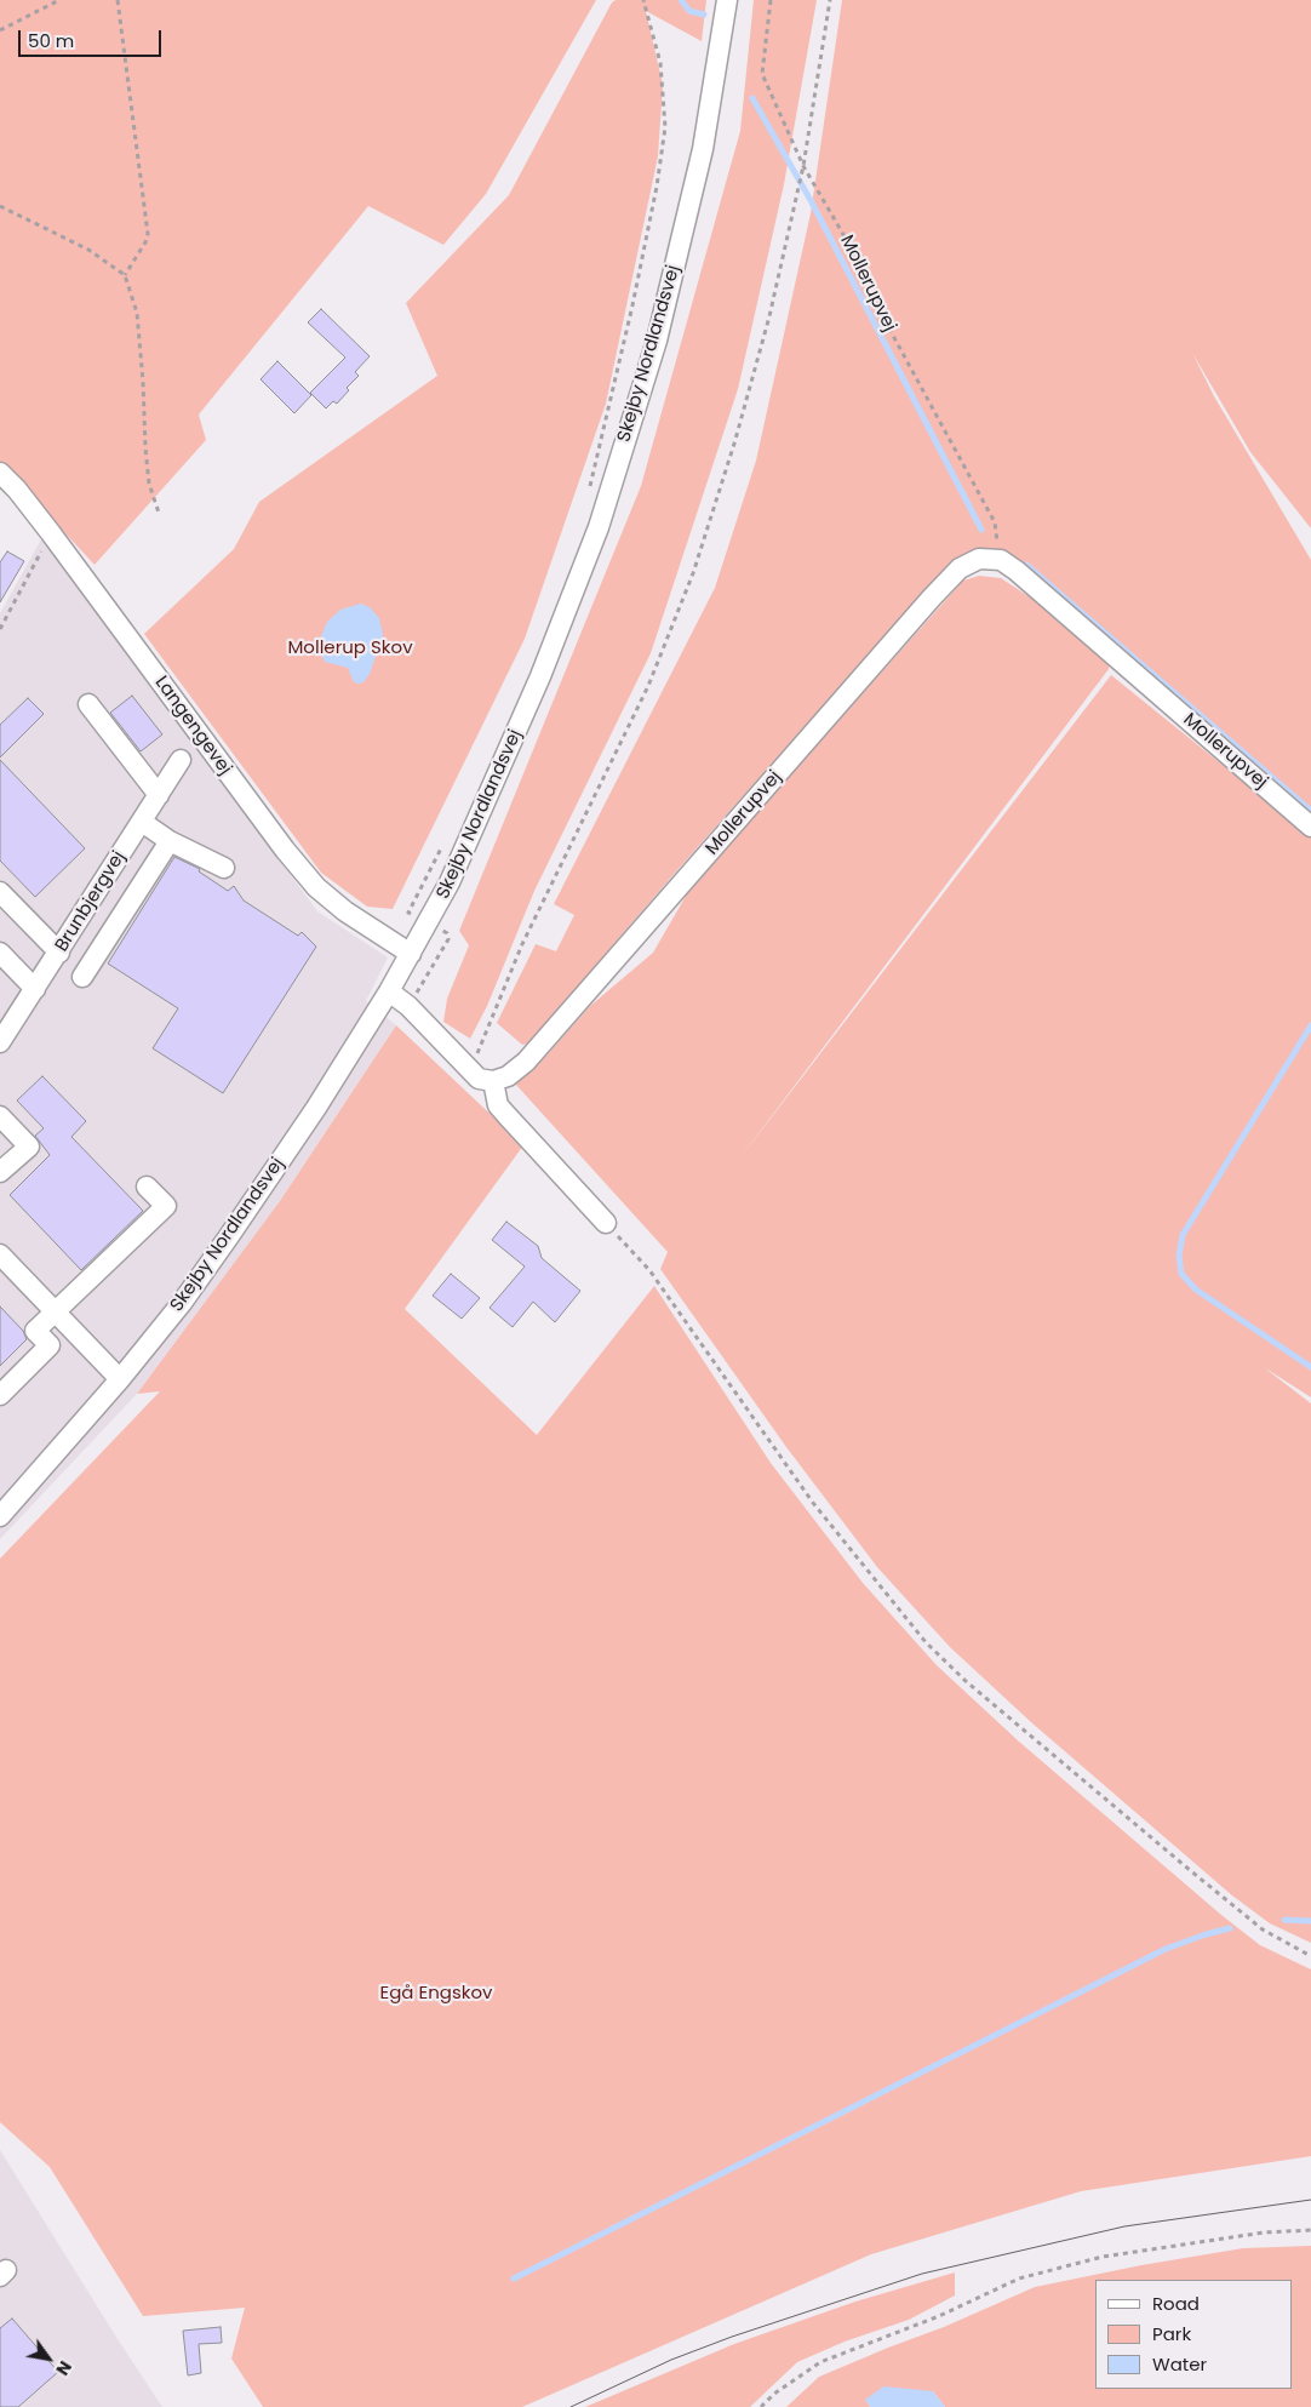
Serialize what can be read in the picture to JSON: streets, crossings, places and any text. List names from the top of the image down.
{
  "streets": {
    "street": [
      "Mollerupvej",
      "Skejby Nordlandsvej",
      "Langengevej",
      "Brunbjergvej"
    ]
  },
  "crossings": [
    ["Skejby Nordlandsvej", "Langengevej"]
  ],
  "parks": ["Mollerup Skov", "Egå Engskov"],
  "legend": ["Road", "Park", "Water"],
  "scale_bar": "50 m",
  "north": "bottom right"
}
